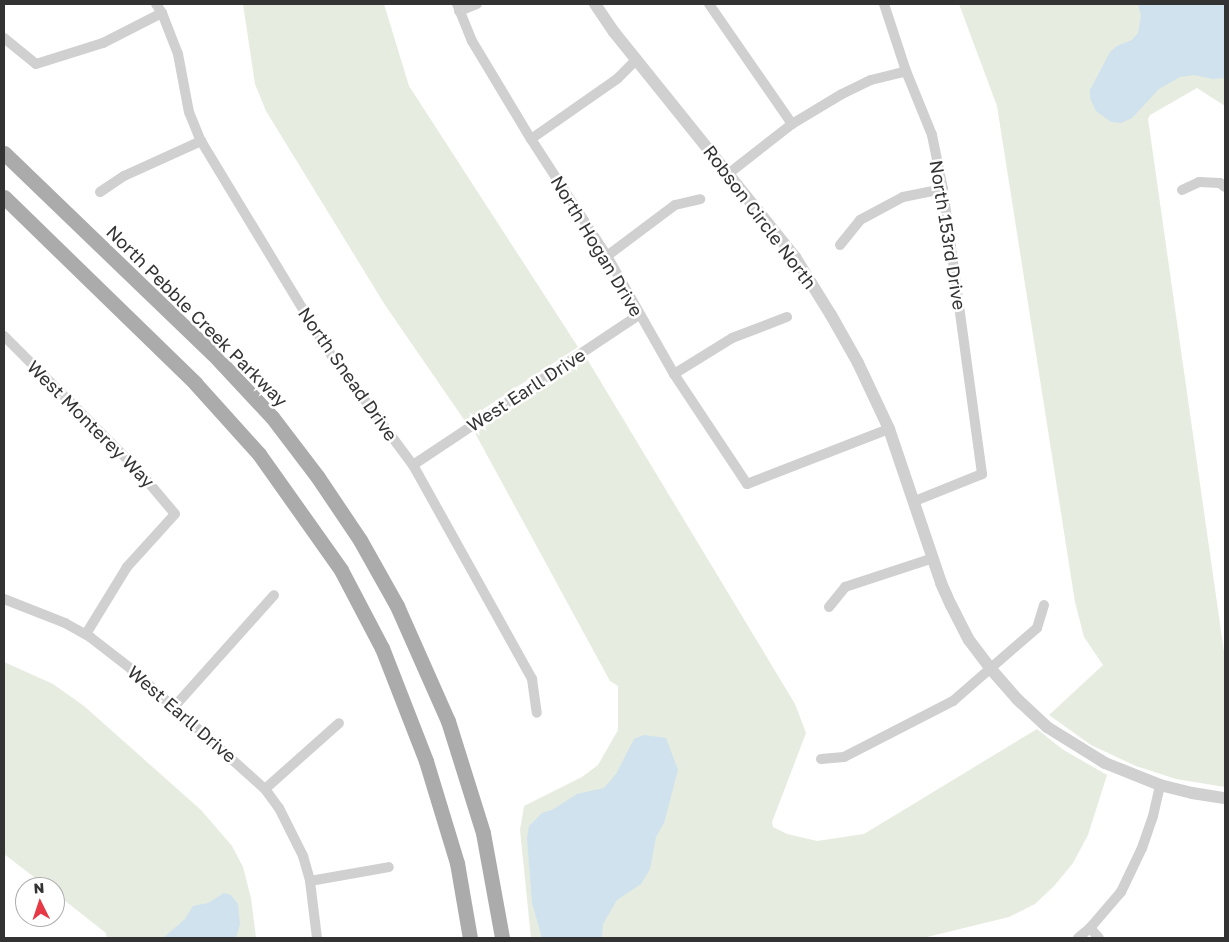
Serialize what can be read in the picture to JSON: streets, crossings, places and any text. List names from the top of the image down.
{
  "streets": {
    "main road": ["North Pebble Creek Parkway"],
    "street": [
      "Robson Circle North",
      "North 153rd Drive",
      "North Hogan Drive",
      "North Snead Drive",
      "West Earll Drive",
      "West Monterey Way"
    ]
  },
  "crossings": [
    ["Robson Circle North", "North 153rd Drive"],
    ["Robson Circle North", "North Hogan Drive"],
    ["North Hogan Drive", "West Earll Drive"],
    ["North Snead Drive", "West Earll Drive"],
    ["West Earll Drive", "West Monterey Way"]
  ],
  "north": "top"
}
